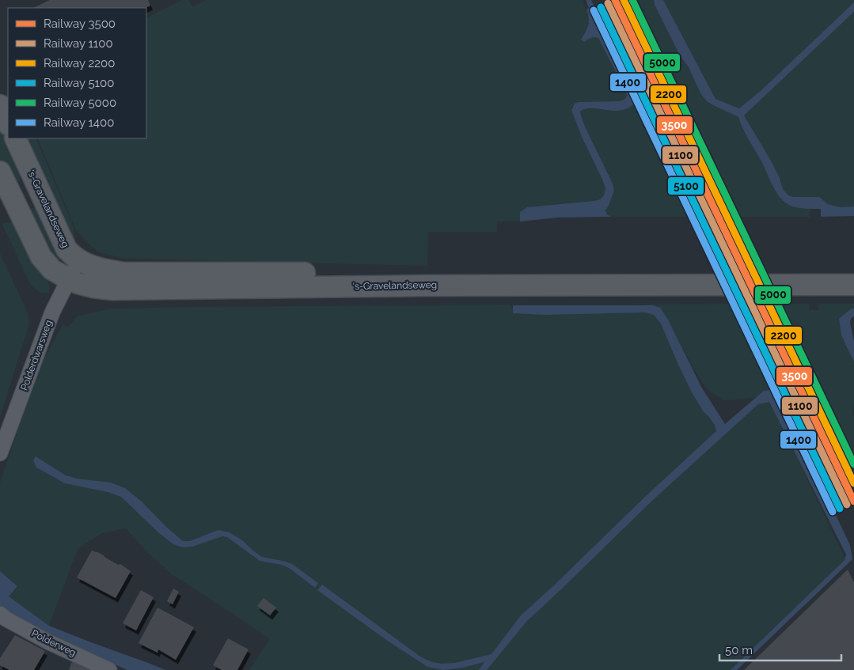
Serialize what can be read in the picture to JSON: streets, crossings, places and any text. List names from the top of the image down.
{
  "streets": {
    "main road": ["'s-Gravelandseweg"],
    "street": ["Polderdwarsweg", "Polderweg"]
  },
  "crossings": [
    ["'s-Gravelandseweg", "Polderdwarsweg"]
  ],
  "lines": [
    "rail line 3500",
    "rail line 2200",
    "rail line 5000",
    "rail line 1100",
    "rail line 5100",
    "rail line 1400"
  ],
  "legend": [
    "Railway 3500",
    "Railway 1100",
    "Railway 2200",
    "Railway 5100",
    "Railway 5000",
    "Railway 1400"
  ],
  "scale_bar": "50 m"
}
